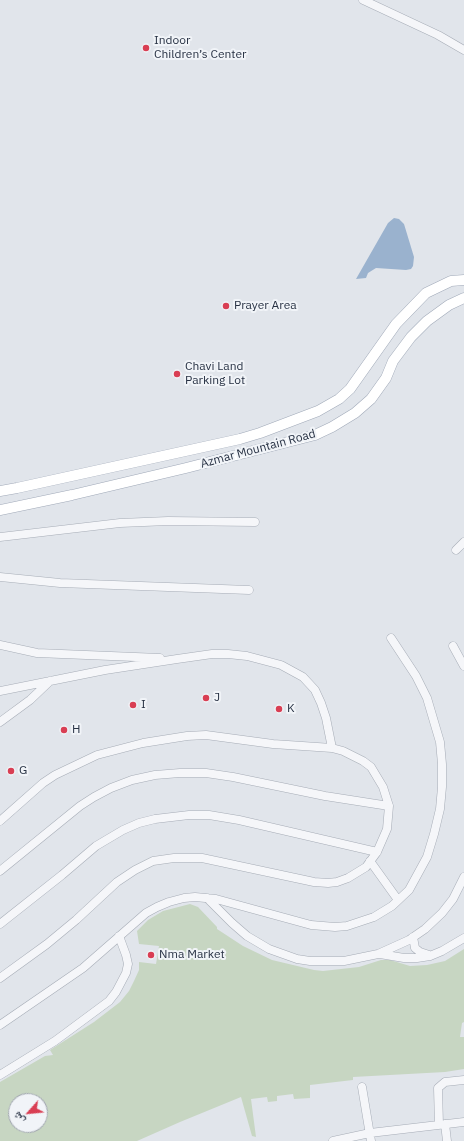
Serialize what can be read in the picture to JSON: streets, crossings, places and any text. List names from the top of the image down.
{
  "streets": {
    "main road": ["Azmar Mountain Road"]
  },
  "places": [
    "Indoor Children’s Center",
    "Prayer Area",
    "Chavi Land Parking Lot",
    "J",
    "I",
    "K",
    "H",
    "G",
    "Nma Market"
  ],
  "north": "bottom left"
}
